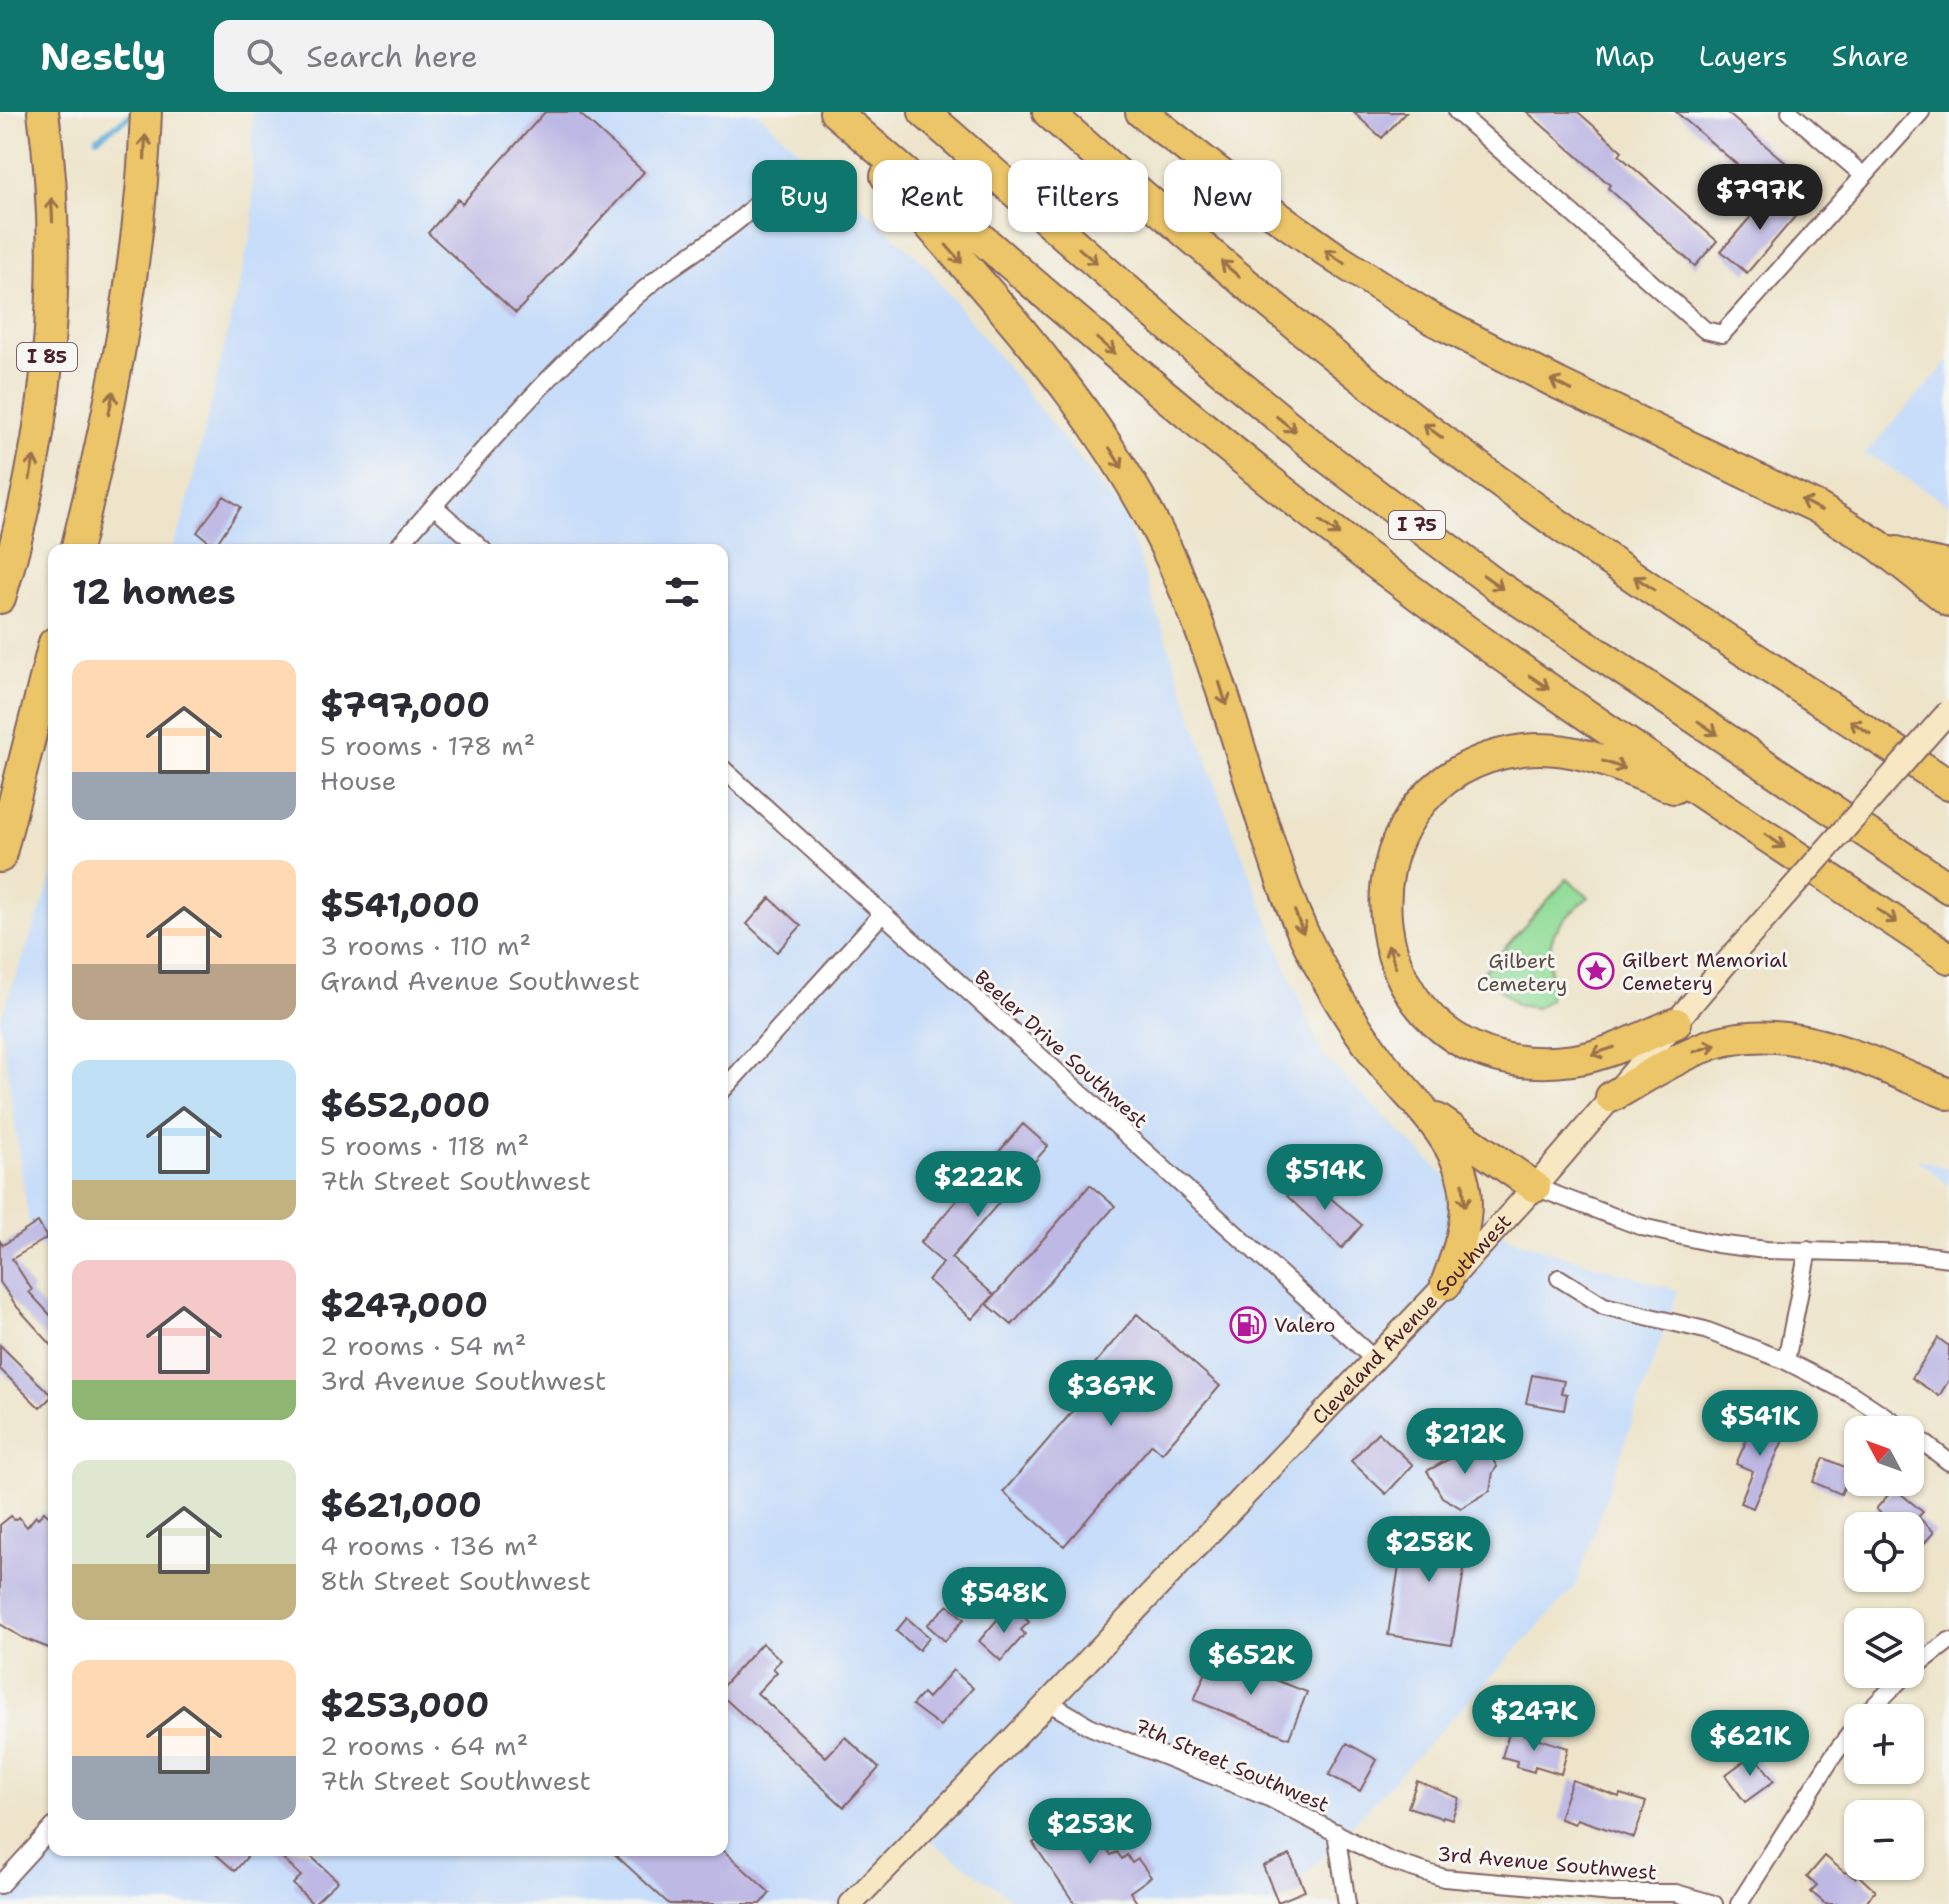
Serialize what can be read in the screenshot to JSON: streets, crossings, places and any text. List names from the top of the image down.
{
  "streets": {
    "highway": ["I 85", "I 75"],
    "main road": ["Cleveland Avenue Southwest"],
    "street": ["Beeler Drive Southwest", "7th Street Southwest", "3rd Avenue Southwest"]
  },
  "crossings": [
    ["Beeler Drive Southwest", "Cleveland Avenue Southwest"],
    ["Cleveland Avenue Southwest", "7th Street Southwest"],
    ["7th Street Southwest", "3rd Avenue Southwest"]
  ],
  "parks": ["Gilbert Cemetery"],
  "places": {
    "place": ["Gilbert Memorial Cemetery"],
    "fuel station": ["Valero"]
  },
  "north": "top left",
  "page": {
    "header": "Nestly",
    "search": "Search here",
    "nav": ["Map", "Layers", "Share"],
    "chip": [
      "Buy",
      "Rent",
      "Filters",
      "New"
    ],
    "price": [
      "$797K",
      "$514K",
      "$222K",
      "$367K",
      "$541K",
      "$212K",
      "$258K",
      "$548K",
      "$652K",
      "$247K",
      "$621K",
      "$253K"
    ],
    "heading": "12 homes",
    "list": [
      {
        "name": "$797,000",
        "note": "5 rooms · 178 m² · House"
      },
      {
        "name": "$541,000",
        "note": "3 rooms · 110 m² · Grand Avenue Southwest"
      },
      {
        "name": "$652,000",
        "note": "5 rooms · 118 m² · 7th Street Southwest"
      },
      {
        "name": "$247,000",
        "note": "2 rooms · 54 m² · 3rd Avenue Southwest"
      },
      {
        "name": "$621,000",
        "note": "4 rooms · 136 m² · 8th Street Southwest"
      },
      {
        "name": "$253,000",
        "note": "2 rooms · 64 m² · 7th Street Southwest"
      }
    ],
    "map_buttons": ["+", "−"]
  }
}
